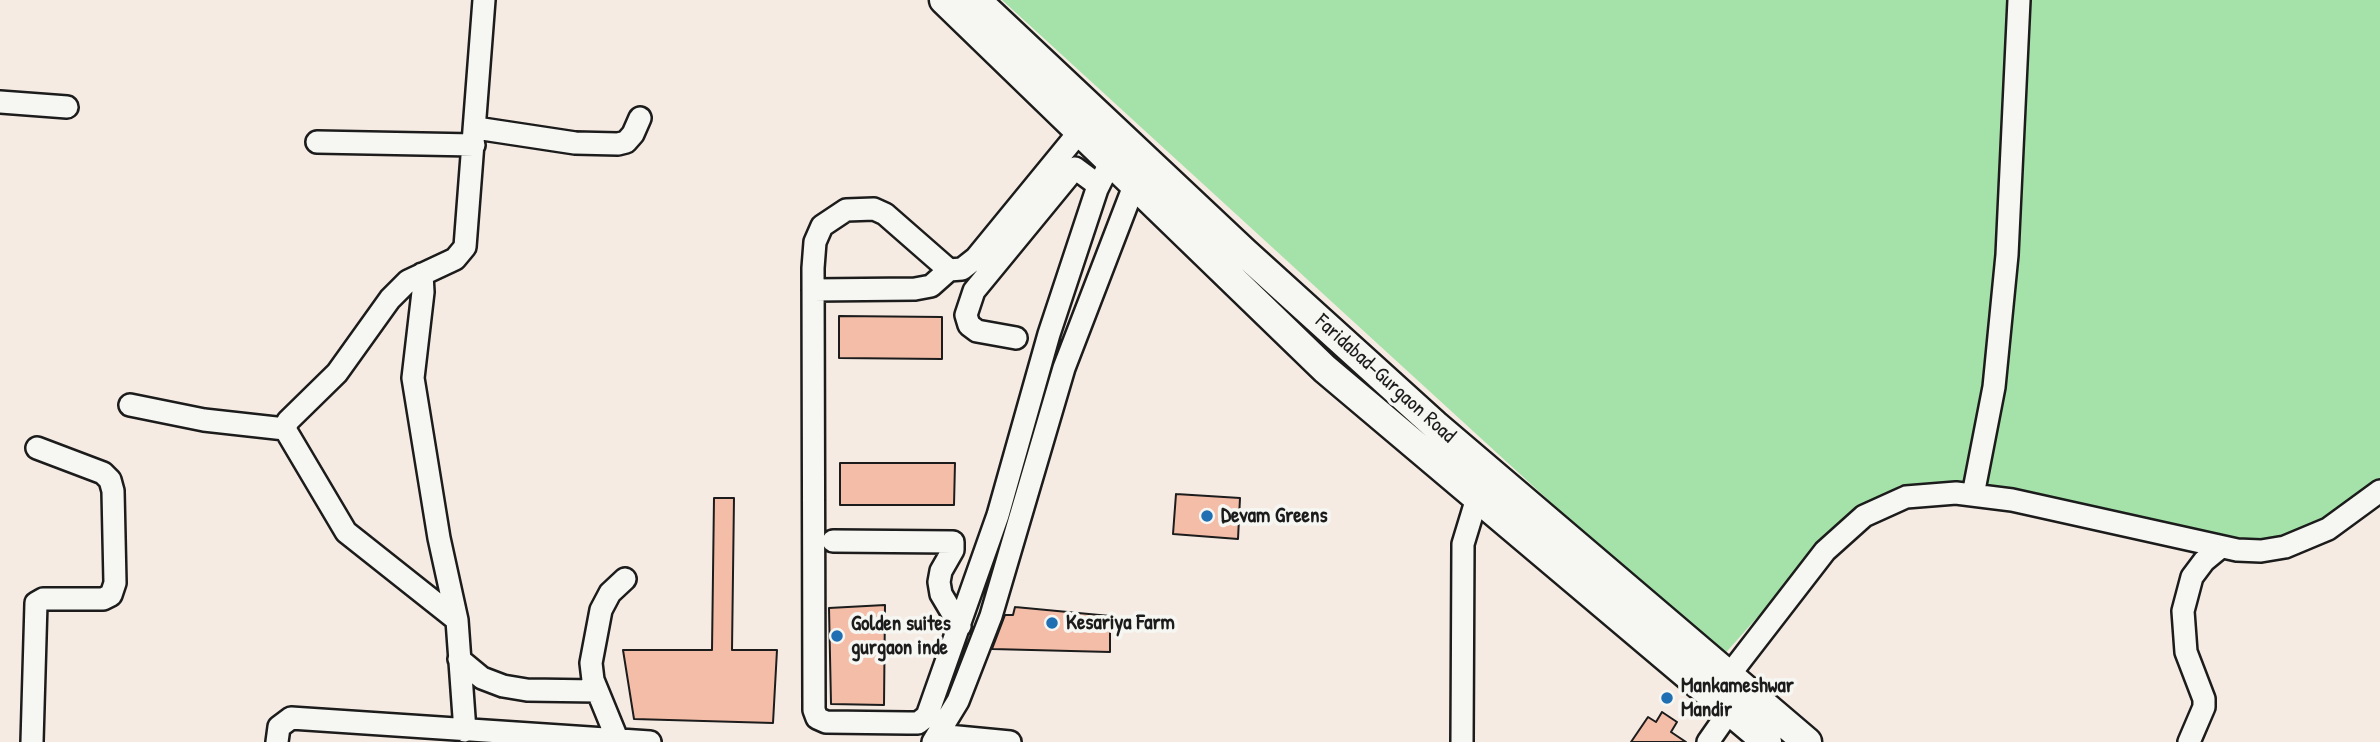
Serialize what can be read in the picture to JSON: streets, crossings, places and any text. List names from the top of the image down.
{
  "streets": {
    "main road": ["Faridabad-Gurgaon Road"]
  },
  "places": [
    "Devam Greens",
    "Kesariya Farm",
    "Golden suites gurgaon inde",
    "Mankameshwar Mandir"
  ]
}
